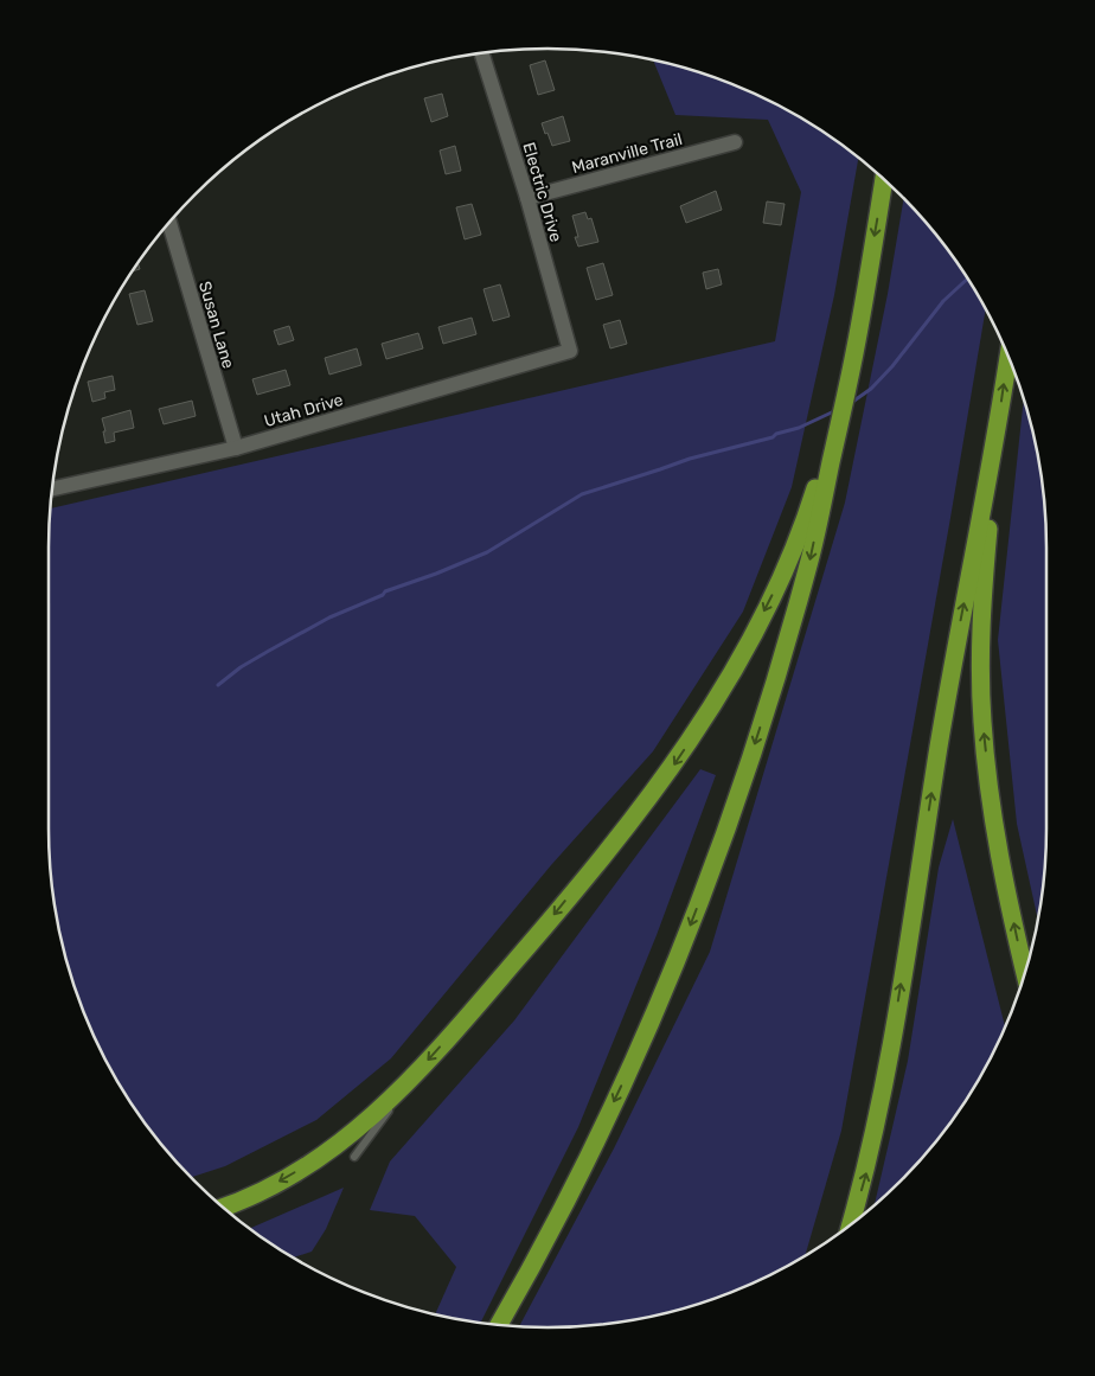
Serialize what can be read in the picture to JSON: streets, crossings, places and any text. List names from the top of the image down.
{
  "streets": {
    "street": [
      "Maranville Trail",
      "Electric Drive",
      "Susan Lane",
      "Utah Drive"
    ]
  },
  "crossings": [
    ["Maranville Trail", "Electric Drive"],
    ["Electric Drive", "Utah Drive"],
    ["Susan Lane", "Utah Drive"]
  ]
}
